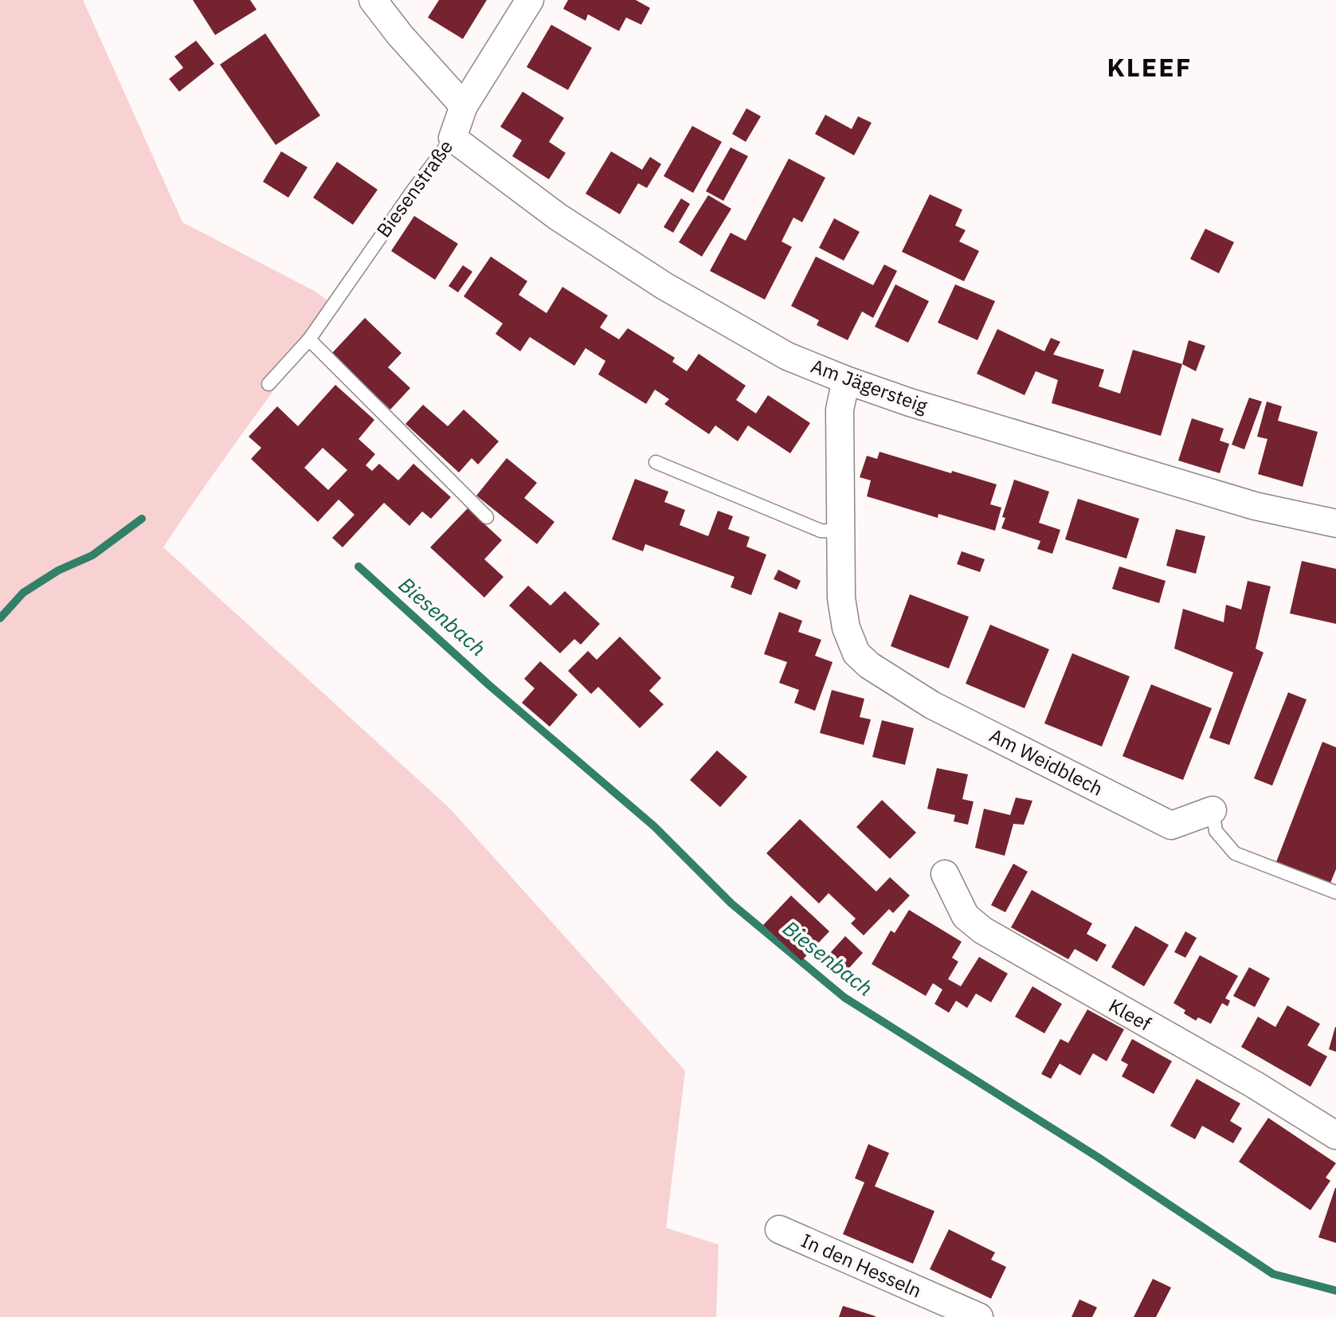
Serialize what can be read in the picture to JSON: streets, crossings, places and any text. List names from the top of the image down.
{
  "streets": {
    "street": [
      "Biesenstraße",
      "Am Jägersteig",
      "Am Weidblech",
      "Kleef",
      "In den Hesseln"
    ]
  },
  "crossings": [
    ["Biesenstraße", "Am Jägersteig"],
    ["Am Jägersteig", "Am Weidblech"]
  ],
  "districts": ["KLEEF"],
  "water": ["Biesenbach"]
}
